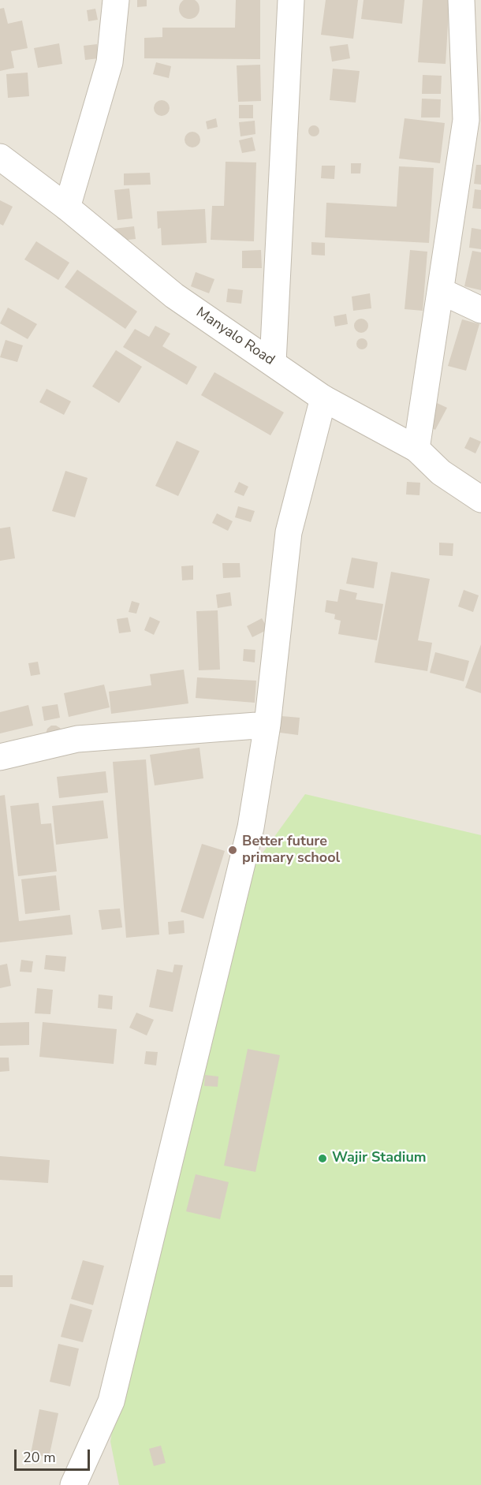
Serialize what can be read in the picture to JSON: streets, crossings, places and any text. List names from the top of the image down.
{
  "streets": {
    "street": ["Manyalo Road"]
  },
  "places": ["Better future primary school", "Wajir Stadium"],
  "scale_bar": "20 m"
}
